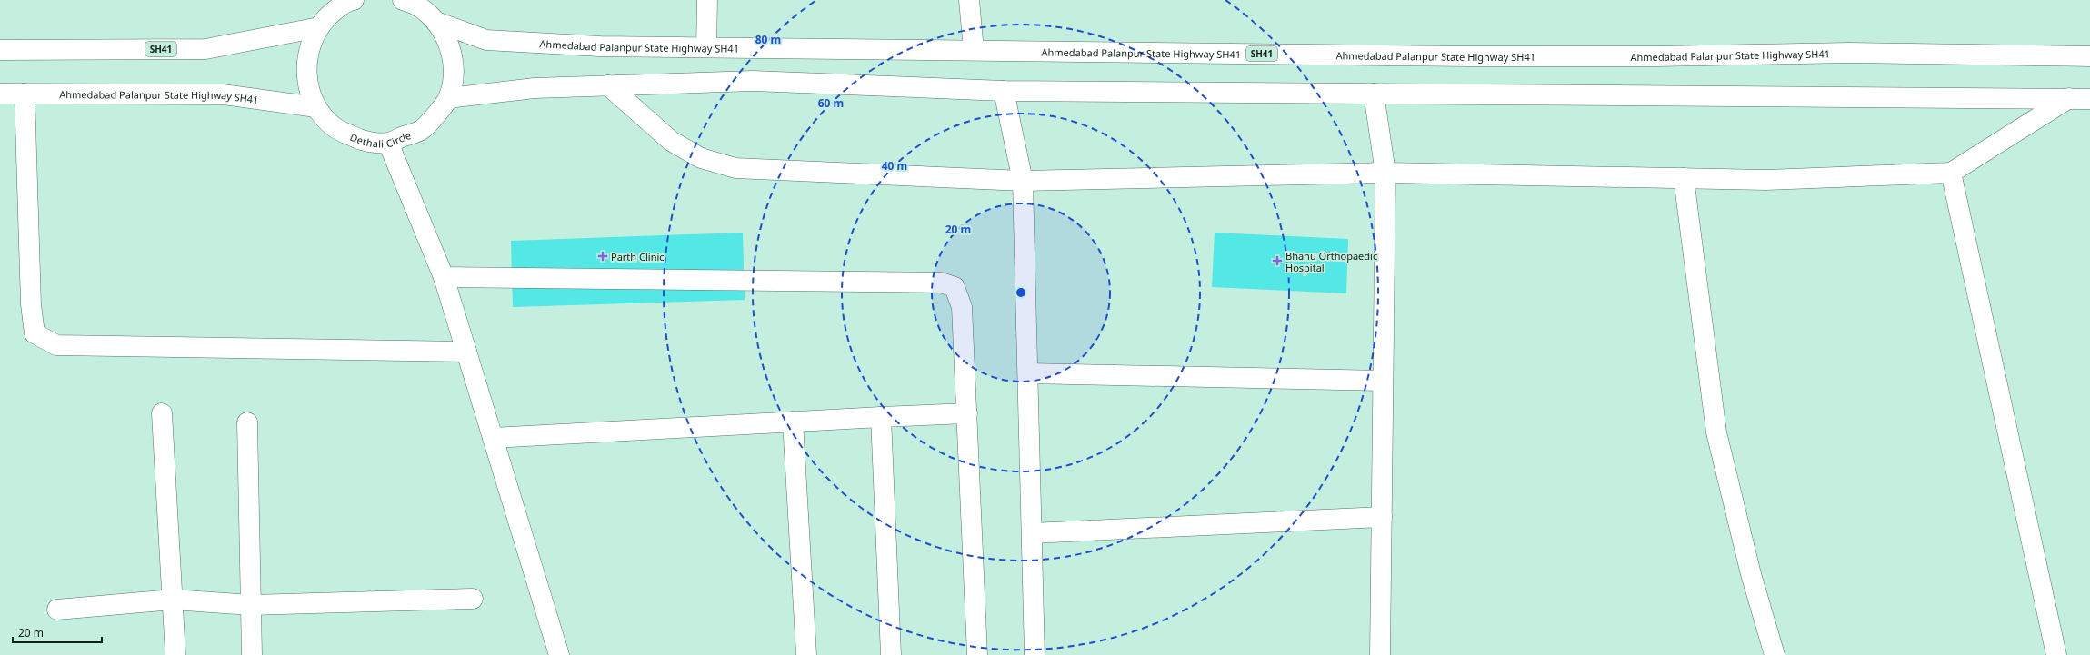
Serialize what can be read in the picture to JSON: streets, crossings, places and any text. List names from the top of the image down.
{
  "streets": {
    "street": ["Ahmedabad Palanpur State Highway SH41", "SH41", "Dethali Circle"]
  },
  "crossings": [
    ["Ahmedabad Palanpur State Highway SH41", "Dethali Circle"],
    ["SH41", "Dethali Circle"]
  ],
  "places": {
    "health": ["Parth Clinic", "Bhanu Orthopaedic Hospital"]
  },
  "scale_bar": "20 m",
  "rings": [
    "80 m",
    "60 m",
    "40 m",
    "20 m"
  ]
}
